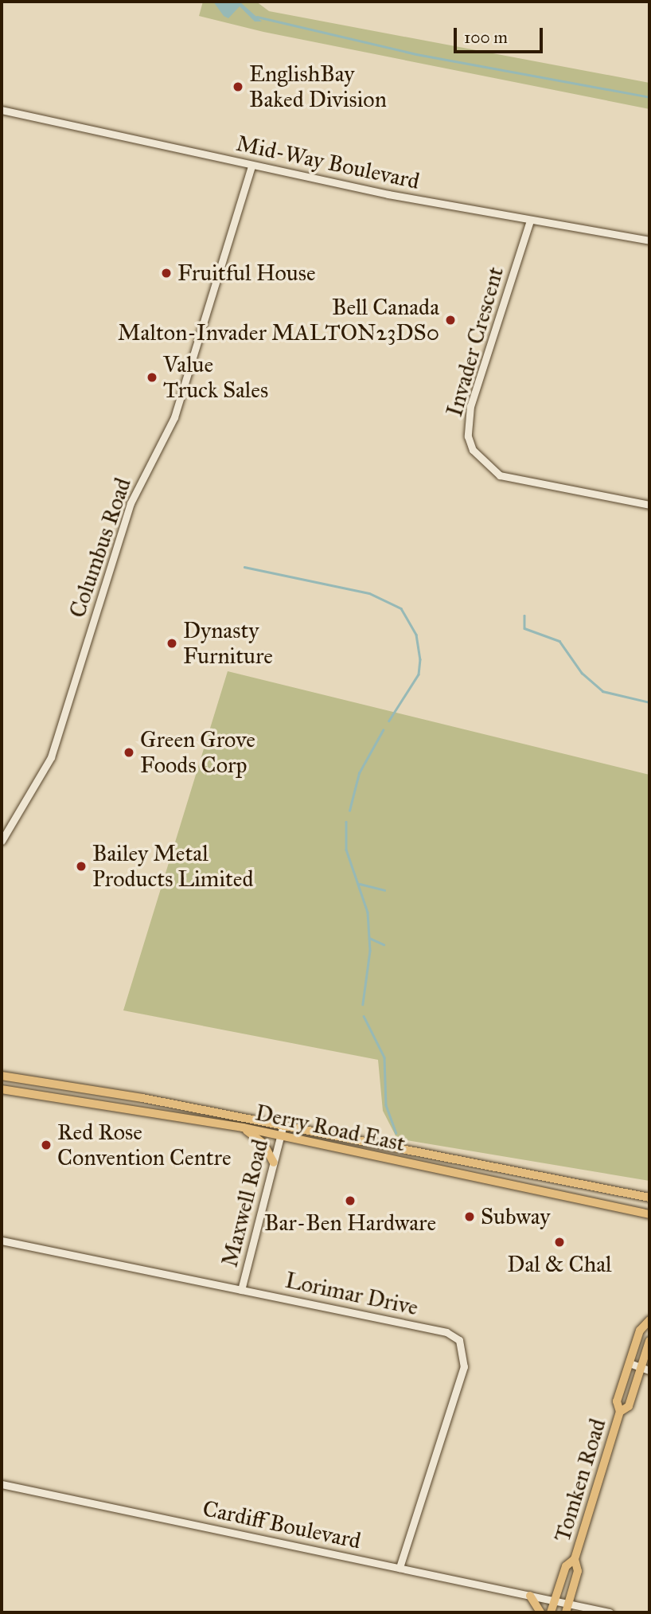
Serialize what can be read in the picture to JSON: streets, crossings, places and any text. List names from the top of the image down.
{
  "streets": {
    "main road": ["Derry Road East", "Tomken Road"],
    "street": [
      "Mid-Way Boulevard",
      "Invader Crescent",
      "Columbus Road",
      "Maxwell Road",
      "Lorimar Drive",
      "Cardiff Boulevard"
    ]
  },
  "crossings": [
    ["Mid-Way Boulevard", "Invader Crescent"],
    ["Mid-Way Boulevard", "Columbus Road"],
    ["Derry Road East", "Maxwell Road"],
    ["Maxwell Road", "Lorimar Drive"],
    ["Lorimar Drive", "Cardiff Boulevard"],
    ["Tomken Road", "Cardiff Boulevard"]
  ],
  "places": [
    "EnglishBay Baked Division",
    "Fruitful House",
    "Bell Canada Malton-Invader MALTON23DS0",
    "Value Truck Sales",
    "Dynasty Furniture",
    "Green Grove Foods Corp",
    "Bailey Metal Products Limited",
    "Red Rose Convention Centre",
    "Bar-Ben Hardware",
    "Subway",
    "Dal & Chal"
  ],
  "scale_bar": "100 m"
}
